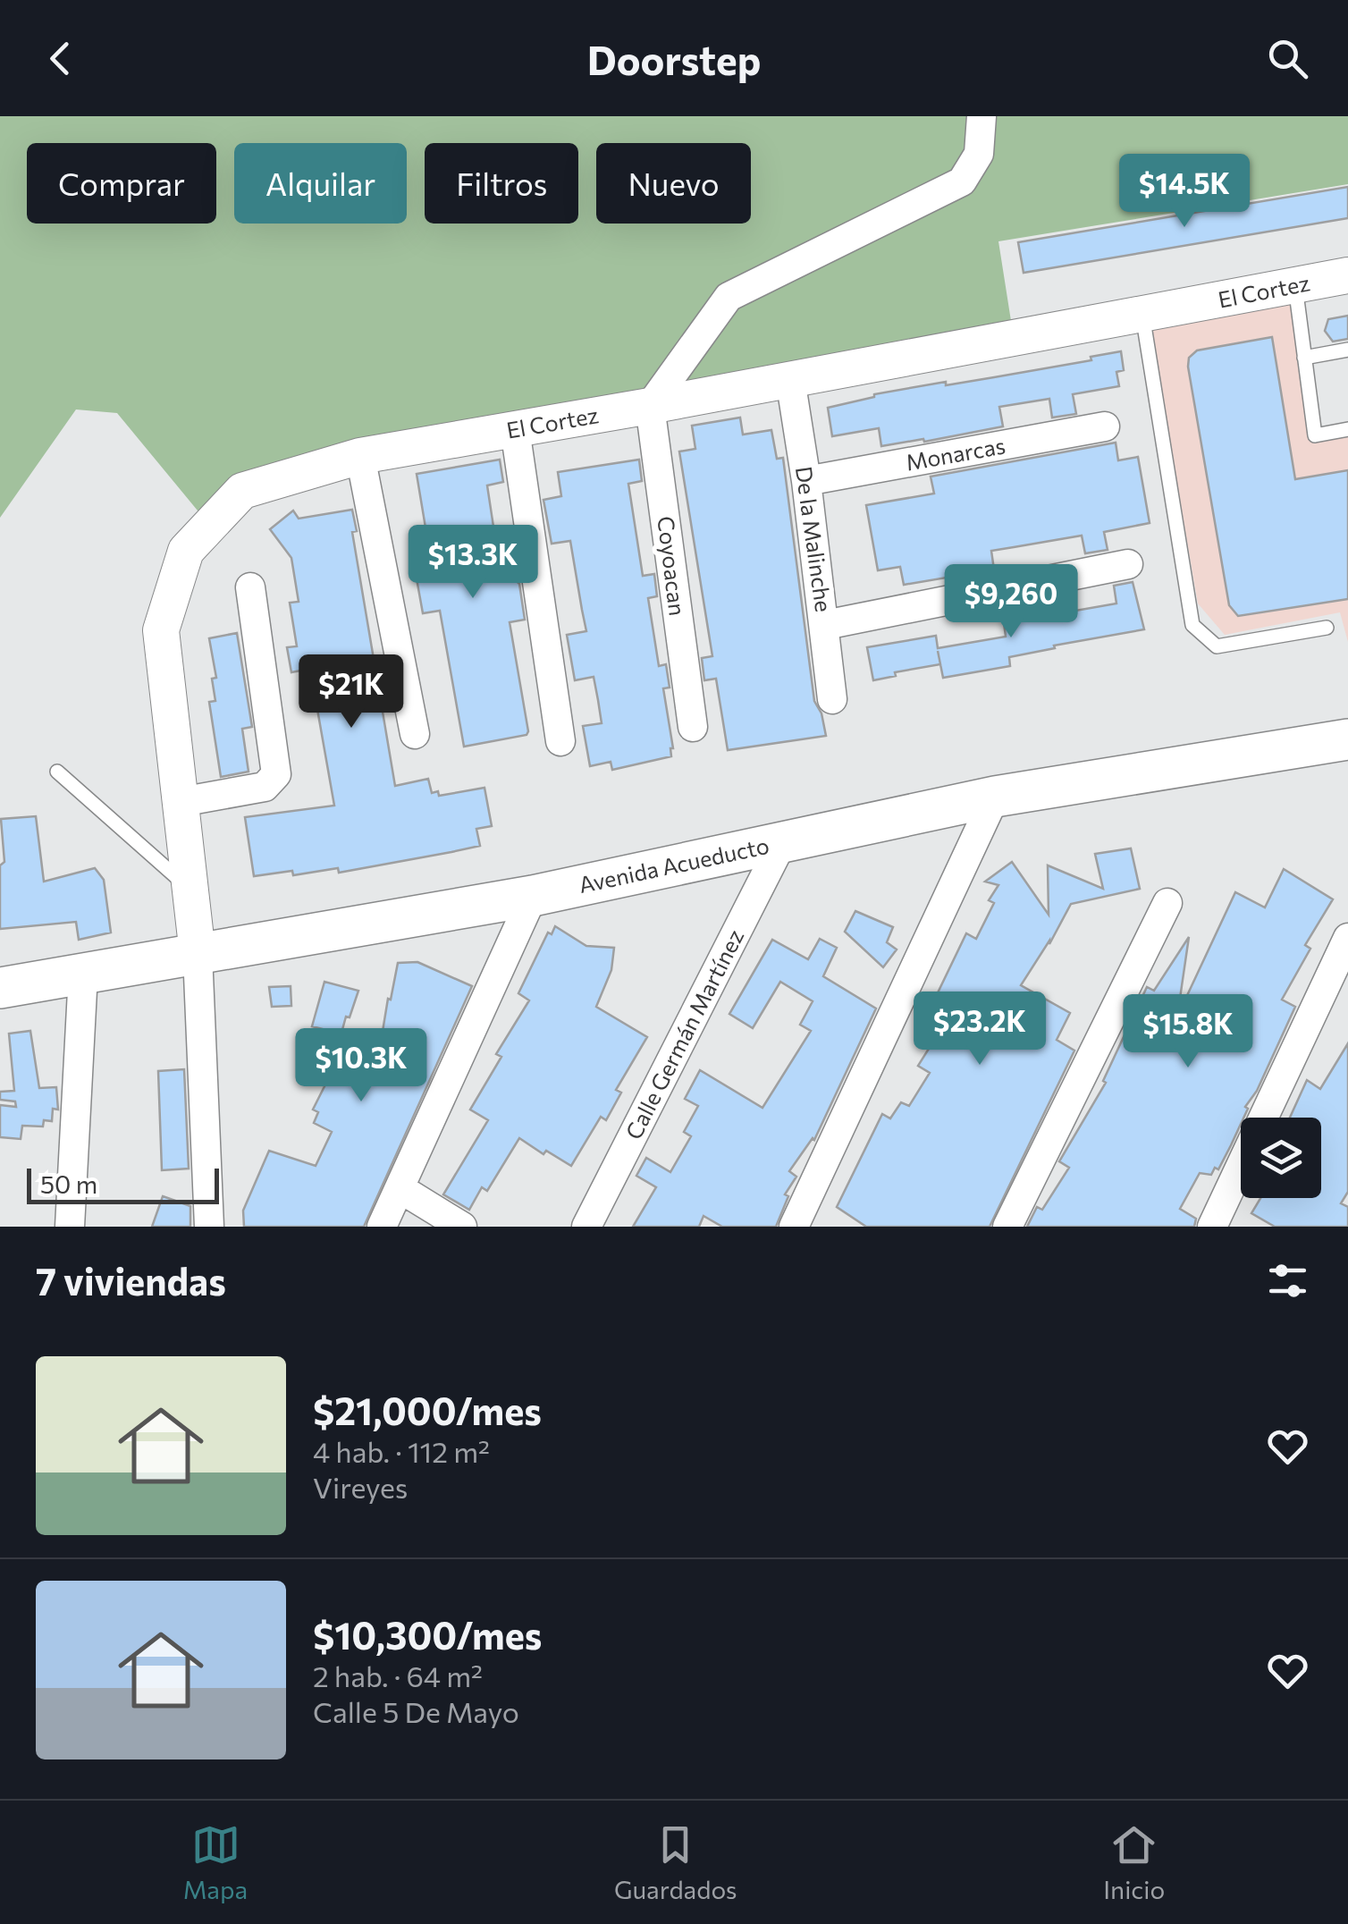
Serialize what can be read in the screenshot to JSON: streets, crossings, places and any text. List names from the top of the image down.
{
  "streets": {
    "main road": ["Avenida Acueducto"],
    "street": [
      "El Cortez",
      "Monarcas",
      "De la Malinche",
      "Coyoacan",
      "Calle Germán Martínez"
    ]
  },
  "crossings": [
    ["El Cortez", "De la Malinche"],
    ["El Cortez", "Coyoacan"],
    ["El Cortez", "Avenida Acueducto"],
    ["Monarcas", "De la Malinche"],
    ["Avenida Acueducto", "Calle Germán Martínez"]
  ],
  "scale_bar": "50 m",
  "page": {
    "header": "Doorstep",
    "chip": [
      "Comprar",
      "Alquilar",
      "Filtros",
      "Nuevo"
    ],
    "price": [
      "$14.5K",
      "$13.3K",
      "$9,260",
      "$21K",
      "$23.2K",
      "$15.8K",
      "$10.3K"
    ],
    "scale": "50 m",
    "heading": "7 viviendas",
    "list": [
      {
        "name": "$21,000/mes",
        "note": "4 hab. · 112 m² · Vireyes"
      },
      {
        "name": "$10,300/mes",
        "note": "2 hab. · 64 m² · Calle 5 De Mayo"
      }
    ],
    "tabs": ["Mapa", "Guardados", "Inicio"]
  }
}
